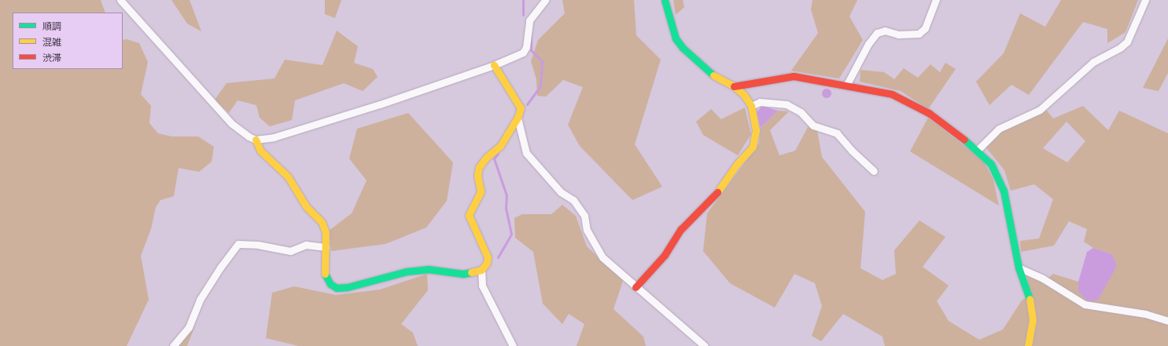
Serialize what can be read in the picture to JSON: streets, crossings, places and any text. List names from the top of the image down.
{
  "legend": ["順調", "混雑", "渋滞"]
}
